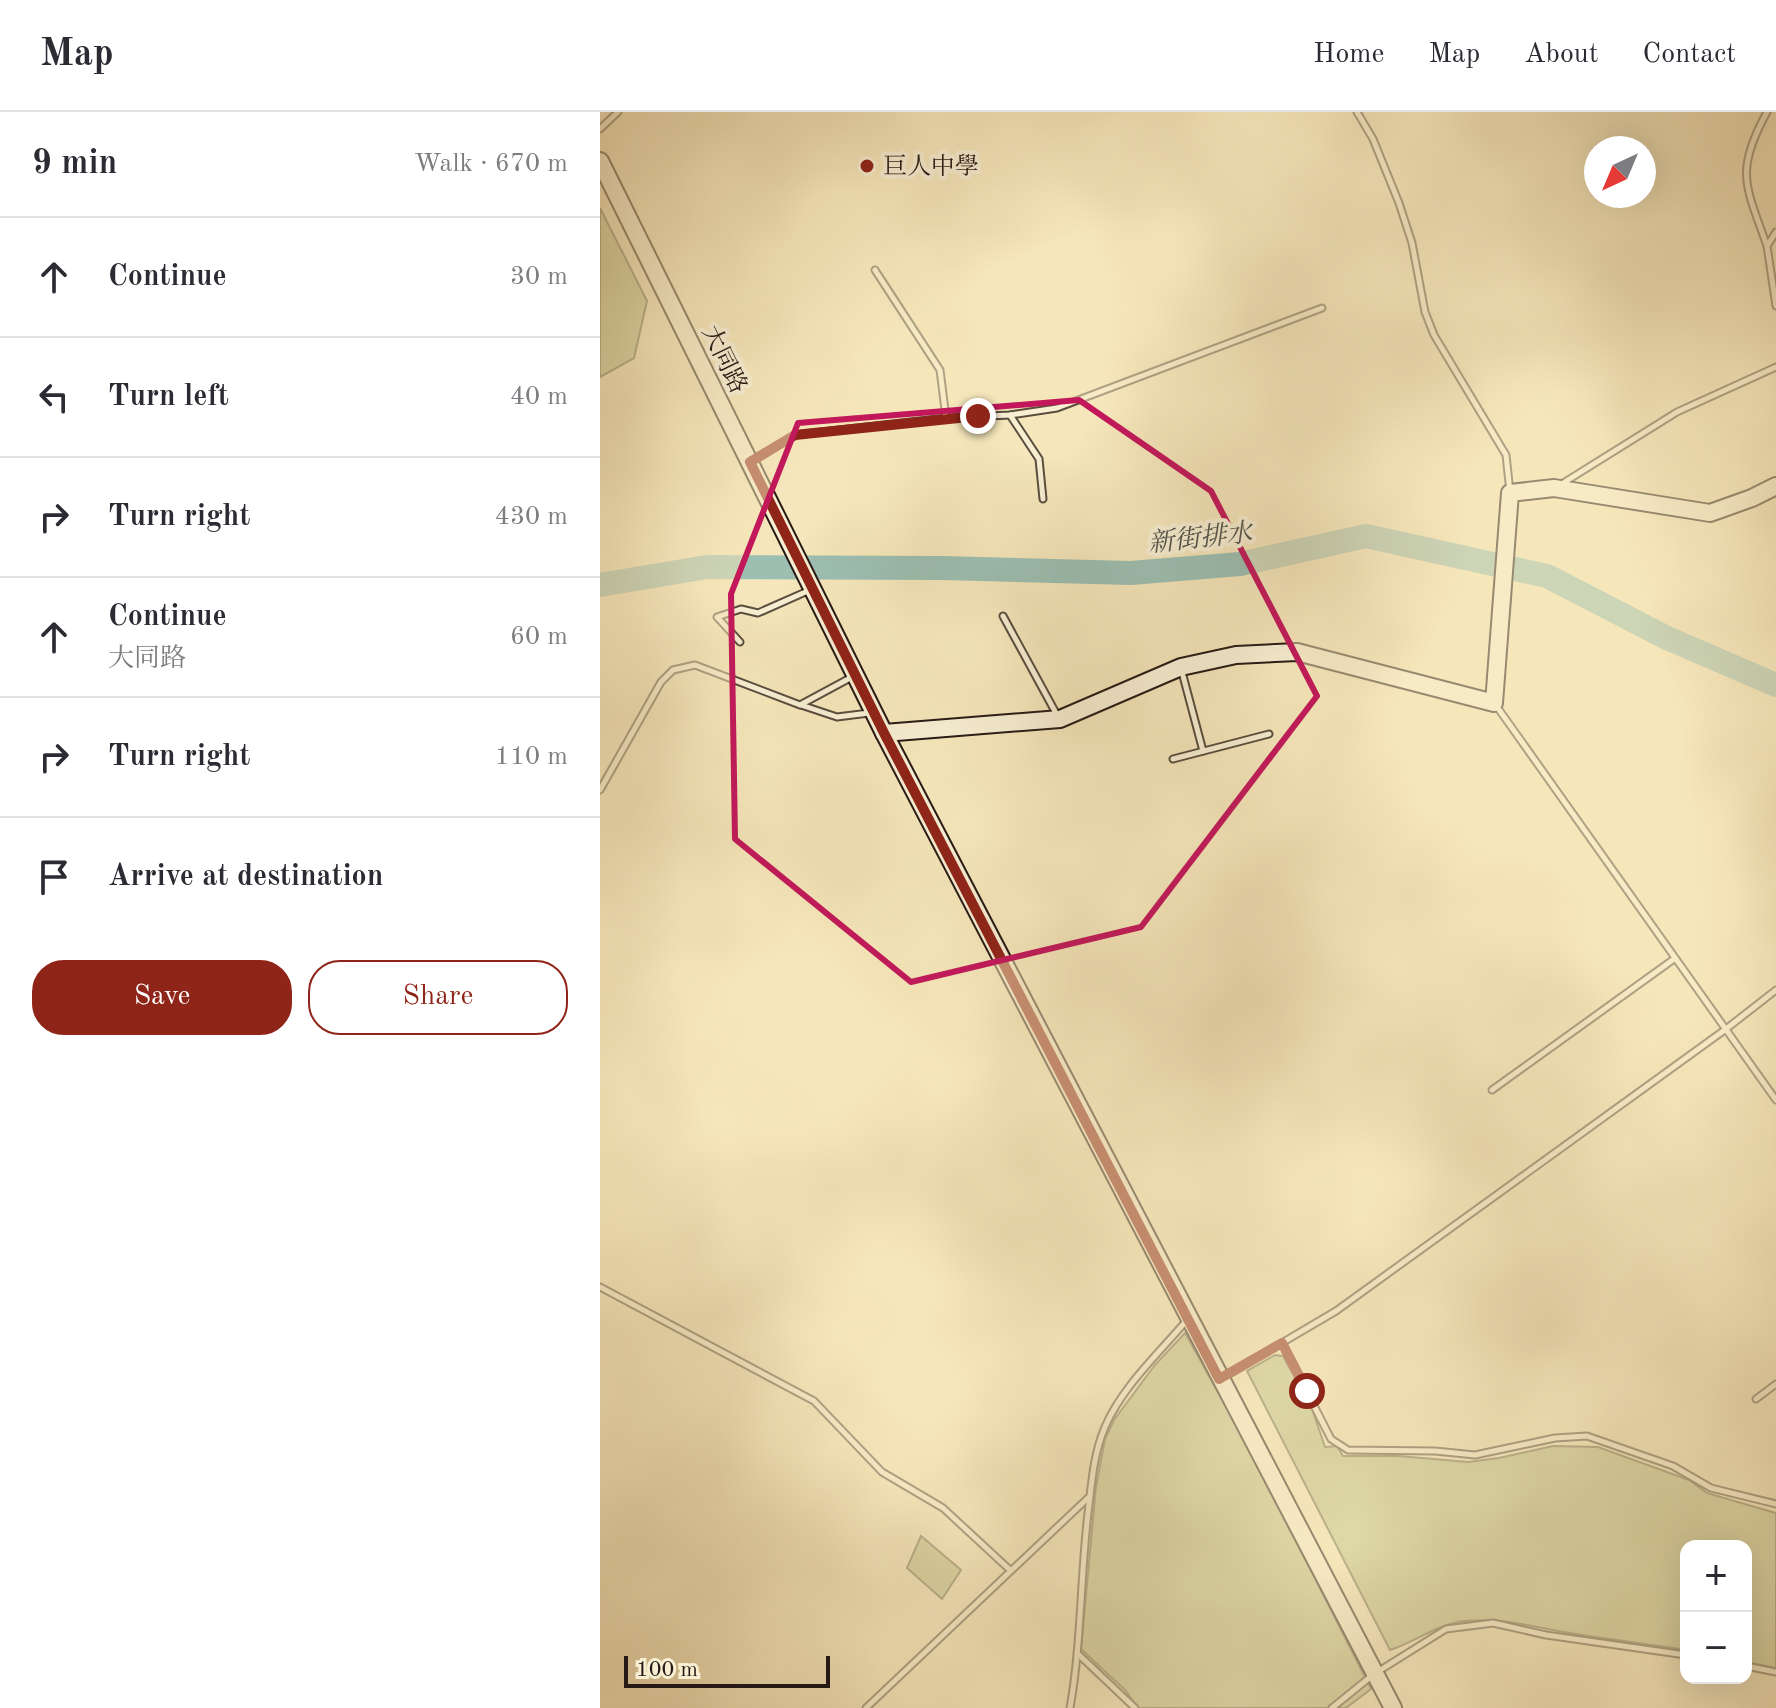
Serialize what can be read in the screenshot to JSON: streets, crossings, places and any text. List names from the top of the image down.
{
  "streets": {
    "street": ["大同路"]
  },
  "water": ["新街排水"],
  "places": ["巨人中學"],
  "scale_bar": "100 m",
  "north": "bottom left",
  "page": {
    "header": "Map",
    "nav": [
      "Home",
      "Map",
      "About",
      "Contact"
    ],
    "heading": ["9 min", "Walk · 670 m"],
    "list": [
      ["Continue", "30 m"],
      ["Turn left", "40 m"],
      ["Turn right", "430 m"],
      ["Continue", "大同路", "60 m"],
      ["Turn right", "110 m"],
      "Arrive at destination"
    ],
    "buttons": ["Save", "Share"],
    "map_buttons": ["+", "−"],
    "scale": "100 m"
  }
}
